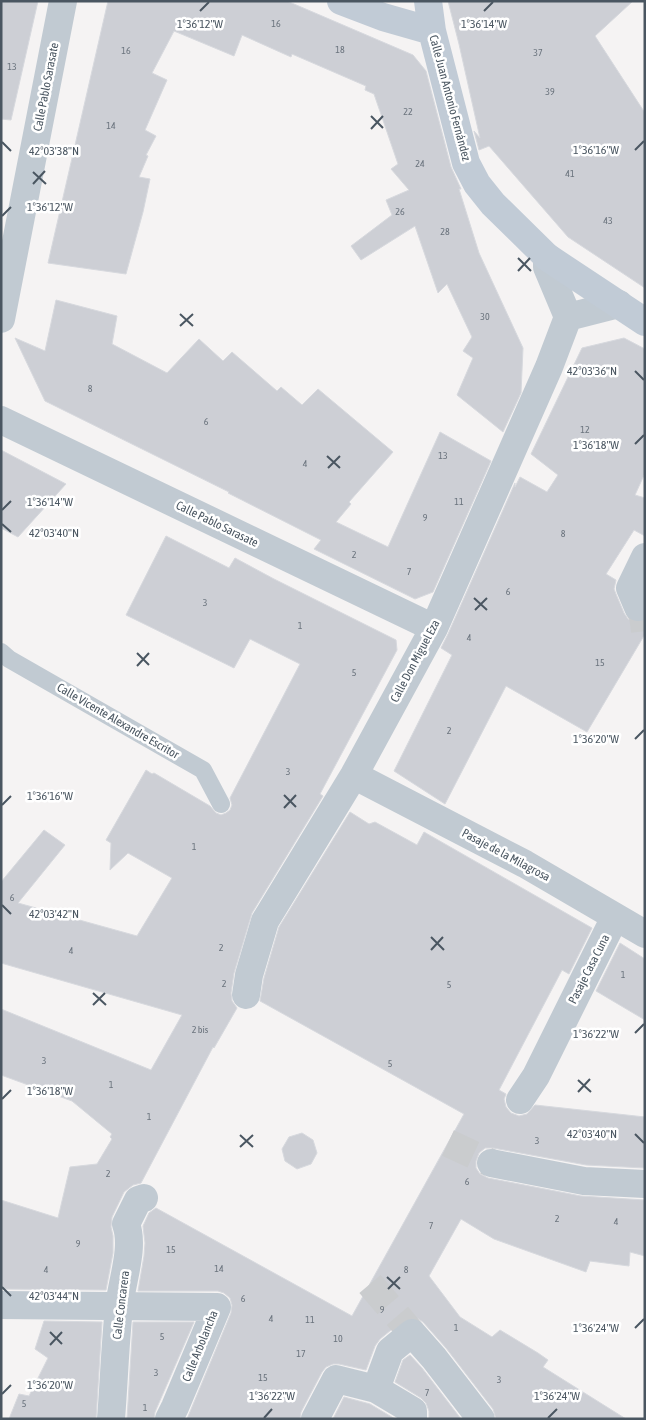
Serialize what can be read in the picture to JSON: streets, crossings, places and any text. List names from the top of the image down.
{
  "streets": {
    "street": [
      "Calle Pablo Sarasate",
      "Calle Juan Antonio Fernández",
      "Calle Don Miguel Eza",
      "Pasaje de la Milagrosa",
      "Pasaje Casa Cuna",
      "Calle Concarera",
      "Calle Arbolancha"
    ],
    "lane": ["Calle Vicente Alexandre Escritor"]
  },
  "crossings": [
    ["Calle Pablo Sarasate", "Calle Don Miguel Eza"],
    ["Pasaje de la Milagrosa", "Pasaje Casa Cuna"],
    ["Calle Concarera", "Calle Arbolancha"]
  ],
  "house_numbers": [
    "16",
    "18",
    "16",
    "37",
    "13",
    "39",
    "22",
    "14",
    "24",
    "41",
    "26",
    "43",
    "28",
    "30",
    "8",
    "6",
    "12",
    "13",
    "4",
    "11",
    "9",
    "8",
    "2",
    "7",
    "6",
    "3",
    "1",
    "4",
    "15",
    "5",
    "2",
    "3",
    "1",
    "6",
    "2",
    "4",
    "1",
    "2",
    "5",
    "2 bis",
    "3",
    "5",
    "1",
    "1",
    "3",
    "2",
    "6",
    "2",
    "4",
    "7",
    "9",
    "15",
    "14",
    "4",
    "8",
    "6",
    "9",
    "4",
    "11",
    "1",
    "5",
    "10",
    "17",
    "3",
    "15",
    "3",
    "7",
    "5",
    "1"
  ],
  "coordinates": [
    "1°36'12\"W",
    "1°36'14\"W",
    "1°36'16\"W",
    "42°03'38\"N",
    "42°03'36\"N",
    "1°36'18\"W",
    "42°03'40\"N",
    "1°36'20\"W",
    "42°03'42\"N",
    "1°36'22\"W",
    "42°03'44\"N",
    "1°36'24\"W"
  ]
}
